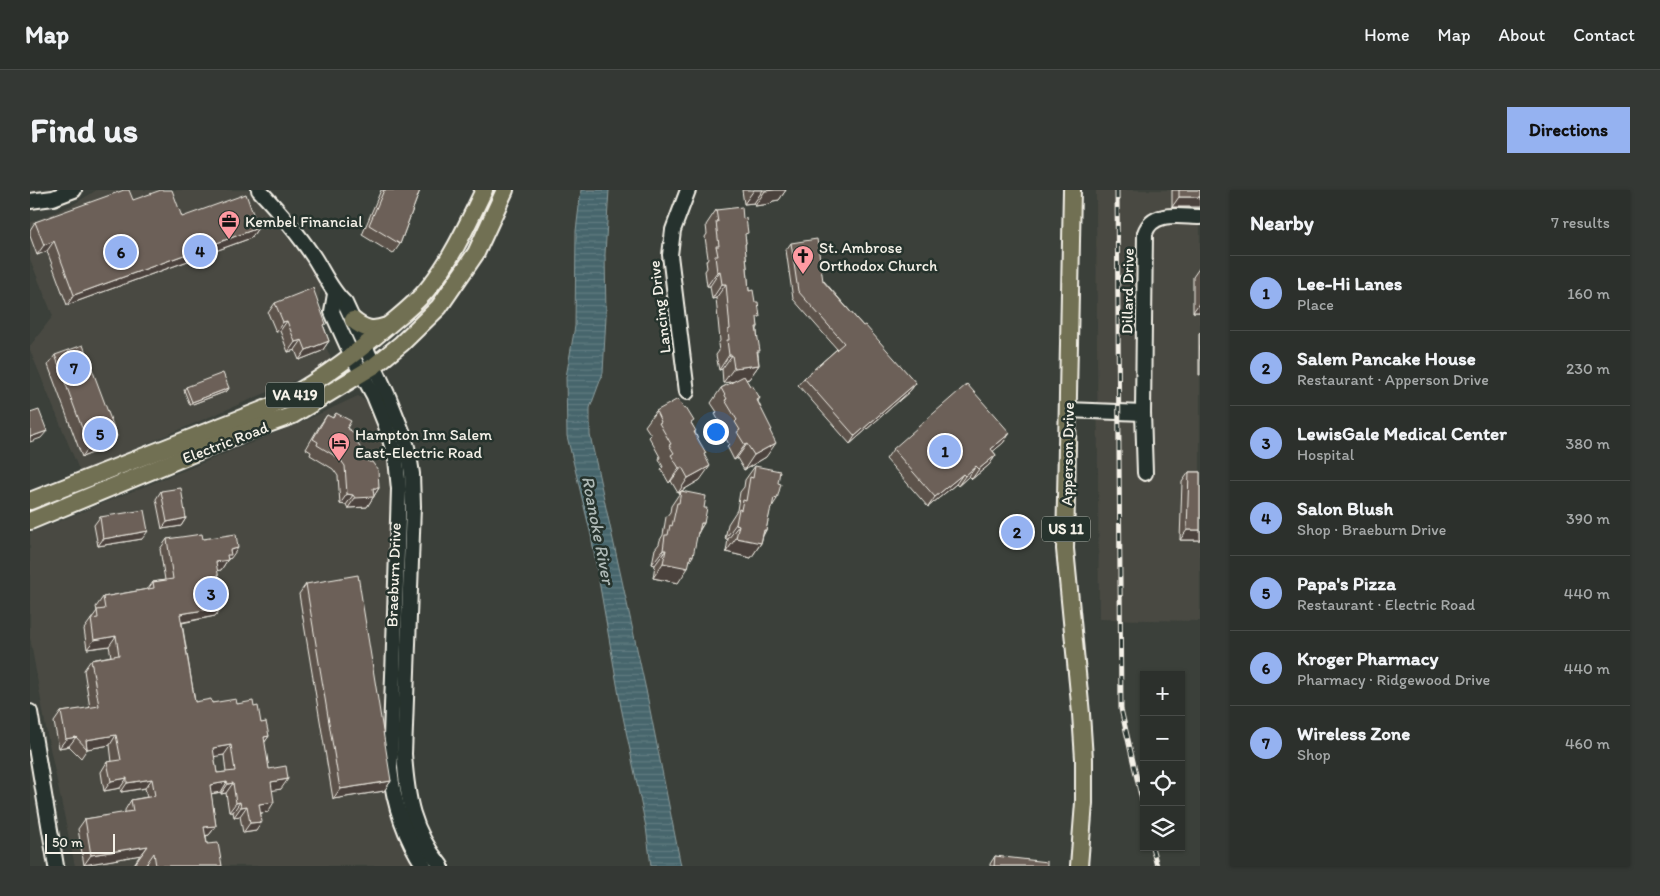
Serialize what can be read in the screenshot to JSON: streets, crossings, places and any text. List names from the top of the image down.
{
  "streets": {
    "main road": [
      "VA 419",
      "Electric Road",
      "Apperson Drive",
      "US 11"
    ],
    "street": ["Dillard Drive", "Lancing Drive", "Braeburn Drive"]
  },
  "crossings": [
    ["Electric Road", "Braeburn Drive"]
  ],
  "water": ["Roanoke River"],
  "places": {
    "office": ["Kembel Financial"],
    "church": ["St. Ambrose Orthodox Church"],
    "hotel": ["Hampton Inn Salem East-Electric Road"]
  },
  "scale_bar": "50 m",
  "page": {
    "header": "Map",
    "nav": [
      "Home",
      "Map",
      "About",
      "Contact"
    ],
    "buttons": "Directions",
    "title": "Find us",
    "heading": ["Nearby", "7 results"],
    "pins": [
      "4",
      "6",
      "7",
      "5",
      "1",
      "2",
      "3"
    ],
    "list": [
      {
        "mark": "1",
        "name": "Lee-Hi Lanes",
        "note": "Place",
        "value": "160 m"
      },
      {
        "mark": "2",
        "name": "Salem Pancake House",
        "note": "Restaurant · Apperson Drive",
        "value": "230 m"
      },
      {
        "mark": "3",
        "name": "LewisGale Medical Center",
        "note": "Hospital",
        "value": "380 m"
      },
      {
        "mark": "4",
        "name": "Salon Blush",
        "note": "Shop · Braeburn Drive",
        "value": "390 m"
      },
      {
        "mark": "5",
        "name": "Papa's Pizza",
        "note": "Restaurant · Electric Road",
        "value": "440 m"
      },
      {
        "mark": "6",
        "name": "Kroger Pharmacy",
        "note": "Pharmacy · Ridgewood Drive",
        "value": "440 m"
      },
      {
        "mark": "7",
        "name": "Wireless Zone",
        "note": "Shop",
        "value": "460 m"
      }
    ],
    "map_buttons": ["+", "−"],
    "scale": "50 m"
  }
}
